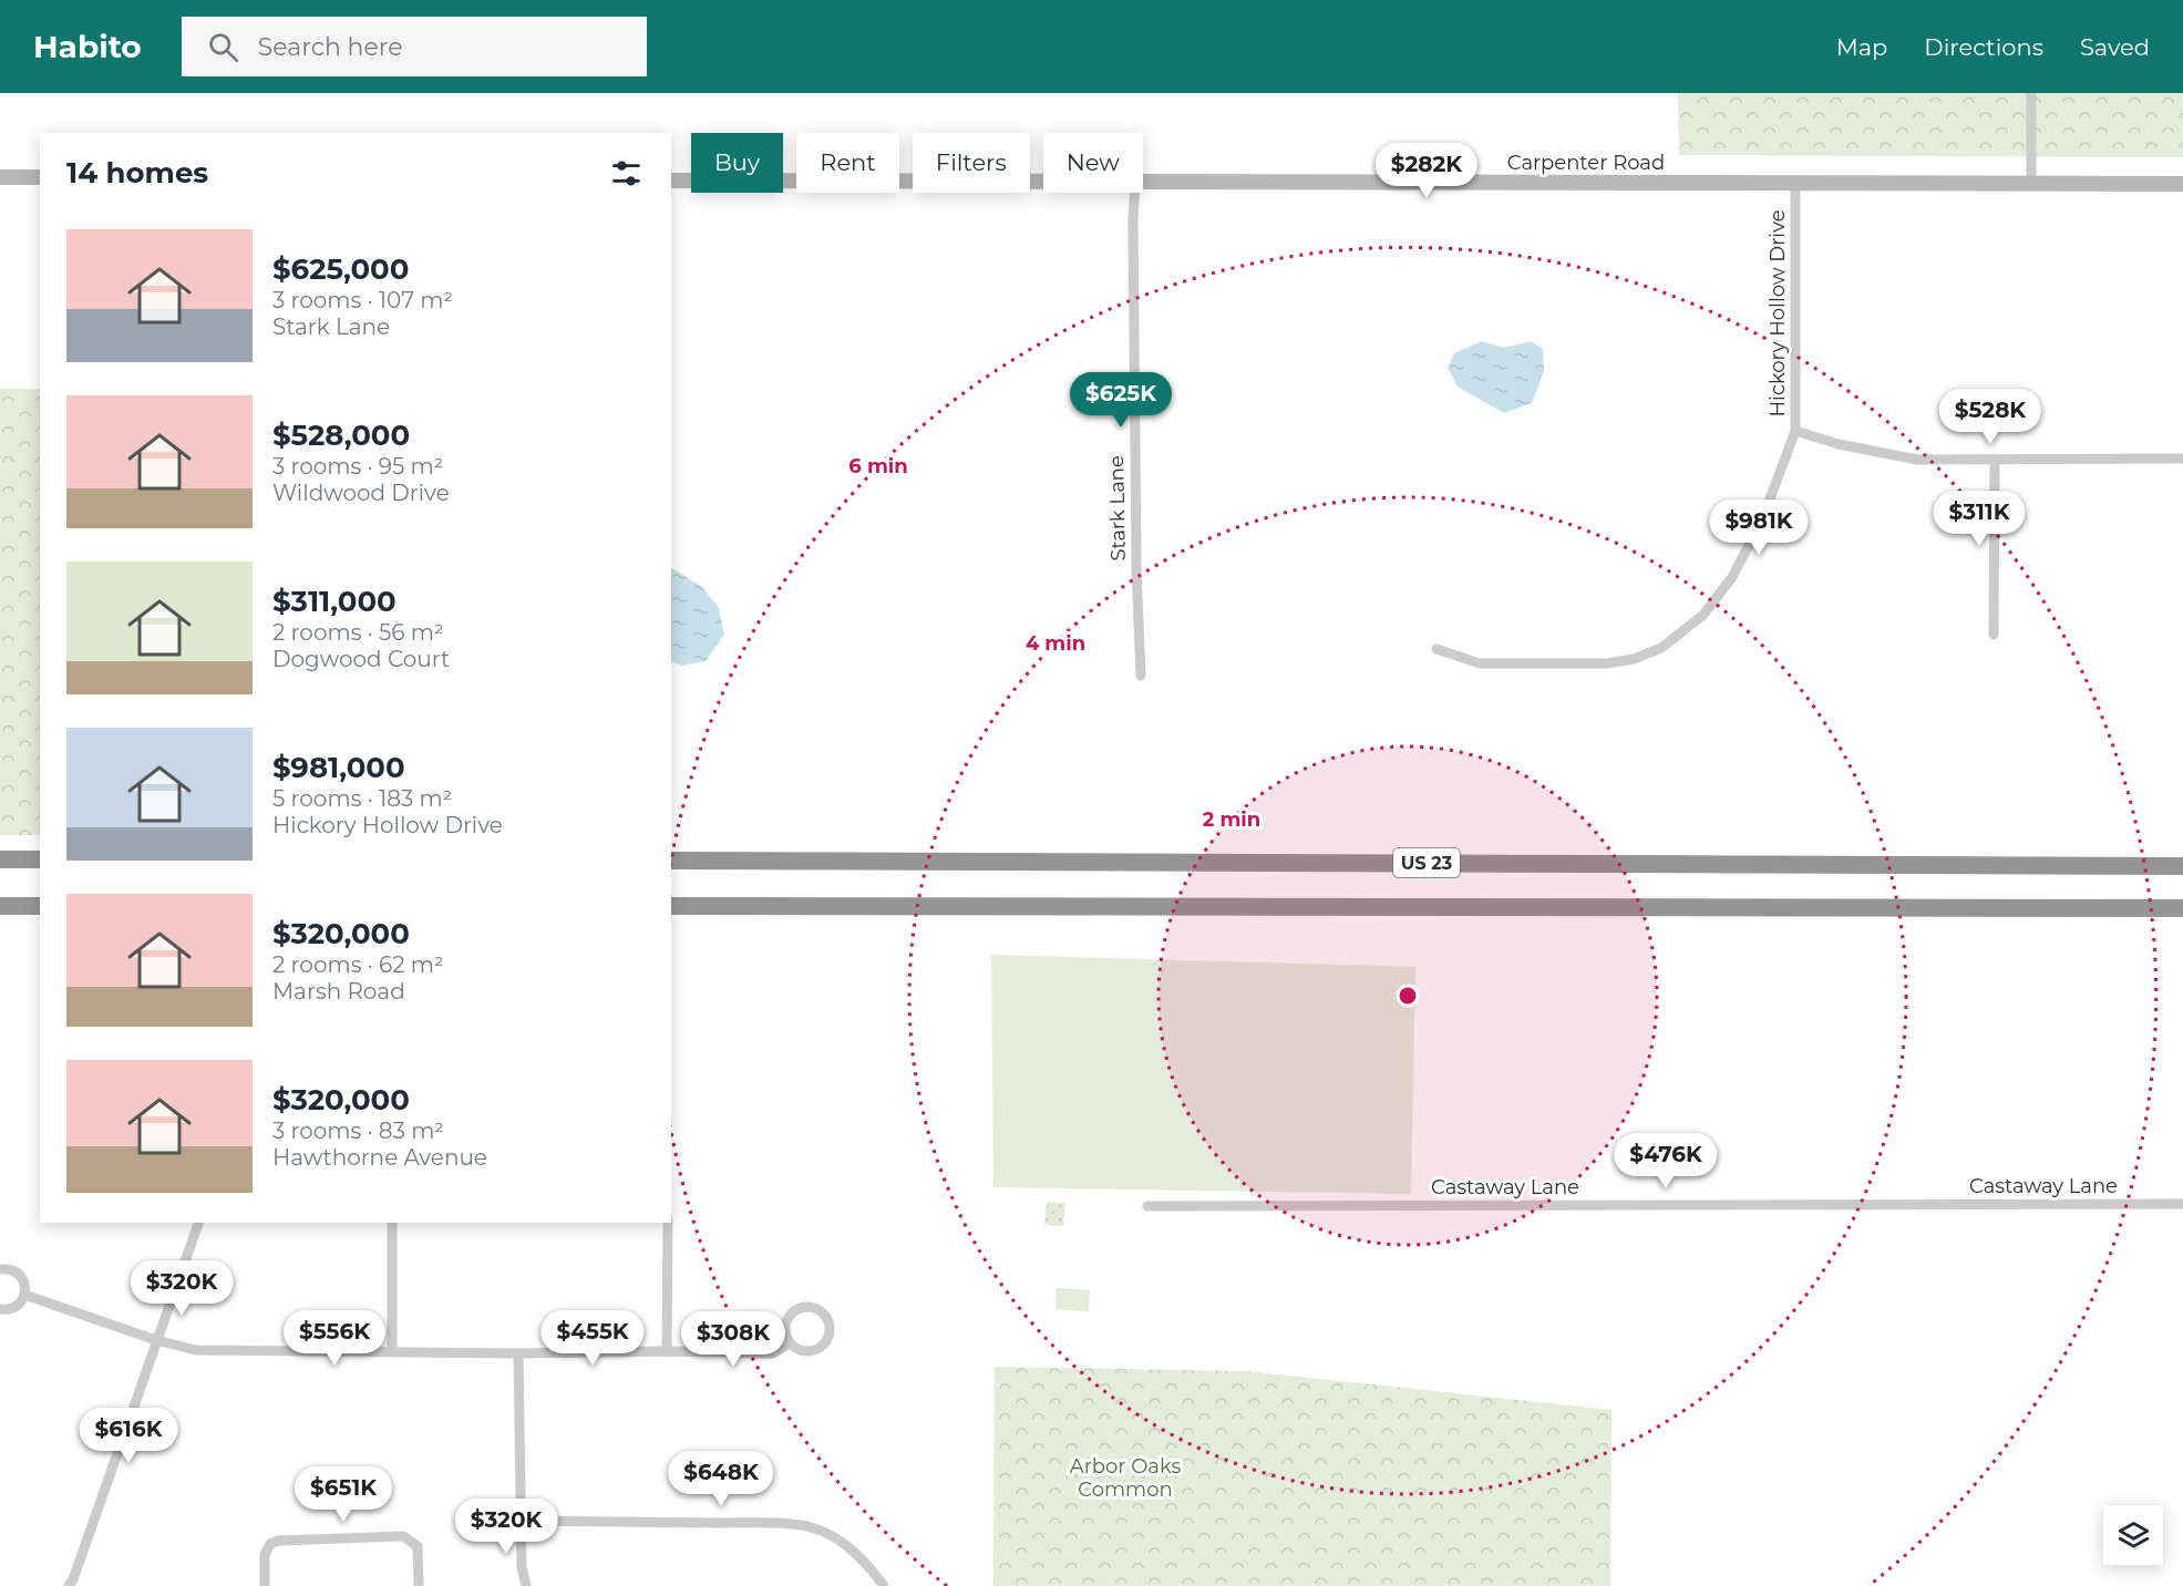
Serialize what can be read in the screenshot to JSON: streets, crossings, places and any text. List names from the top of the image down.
{
  "streets": {
    "highway": ["US 23"],
    "main road": ["Carpenter Road"],
    "street": ["Hickory Hollow Drive", "Stark Lane", "Castaway Lane"]
  },
  "crossings": [
    ["Carpenter Road", "Hickory Hollow Drive"]
  ],
  "parks": ["Arbor Oaks Common"],
  "page": {
    "header": "Habito",
    "search": "Search here",
    "nav": ["Map", "Directions", "Saved"],
    "chip": [
      "Buy",
      "Rent",
      "Filters",
      "New"
    ],
    "heading": "14 homes",
    "price": [
      "$282K",
      "$625K",
      "$528K",
      "$311K",
      "$981K",
      "$476K",
      "$320K",
      "$556K",
      "$455K",
      "$308K",
      "$616K",
      "$648K",
      "$651K",
      "$320K"
    ],
    "list": [
      {
        "name": "$625,000",
        "note": "3 rooms · 107 m² · Stark Lane"
      },
      {
        "name": "$528,000",
        "note": "3 rooms · 95 m² · Wildwood Drive"
      },
      {
        "name": "$311,000",
        "note": "2 rooms · 56 m² · Dogwood Court"
      },
      {
        "name": "$981,000",
        "note": "5 rooms · 183 m² · Hickory Hollow Drive"
      },
      {
        "name": "$320,000",
        "note": "2 rooms · 62 m² · Marsh Road"
      },
      {
        "name": "$320,000",
        "note": "3 rooms · 83 m² · Hawthorne Avenue"
      }
    ]
  },
  "rings": ["6 min", "4 min", "2 min"]
}
